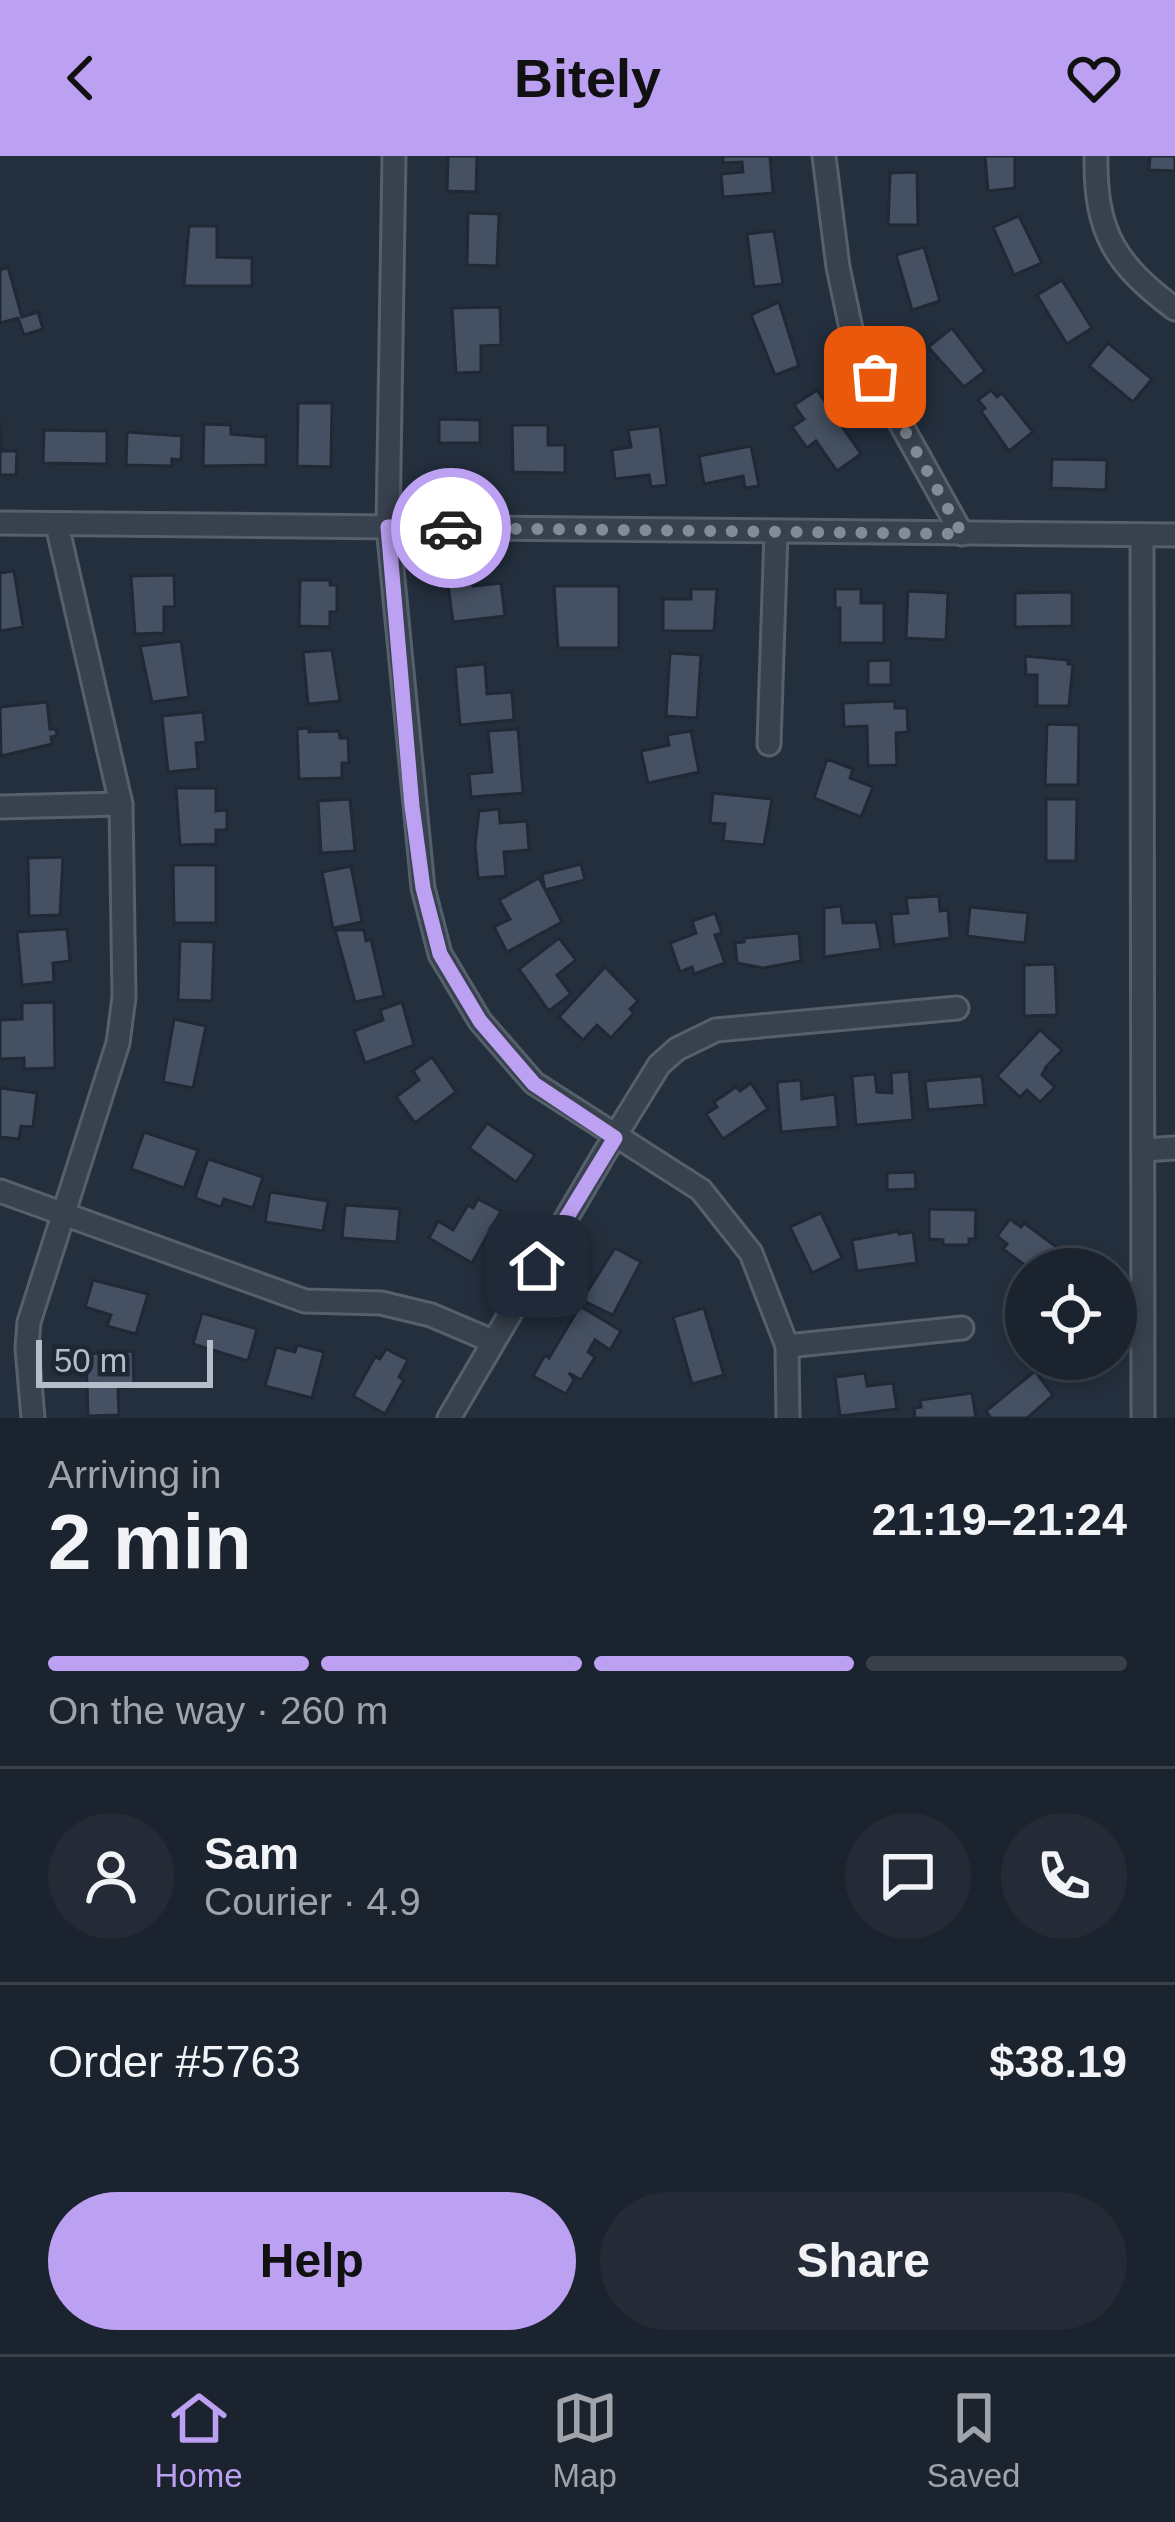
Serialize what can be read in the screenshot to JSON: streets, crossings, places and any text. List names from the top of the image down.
{
  "scale_bar": "50 m",
  "page": {
    "header": "Bitely",
    "scale": "50 m",
    "heading": ["2 min", "Arriving in", "21:19–21:24"],
    "panel": [
      "Sam",
      "Courier · 4.9",
      "Order #5763",
      "$38.19"
    ],
    "bar": "On the way · 260 m",
    "buttons": ["Help", "Share"],
    "tabs": ["Home", "Map", "Saved"]
  }
}
